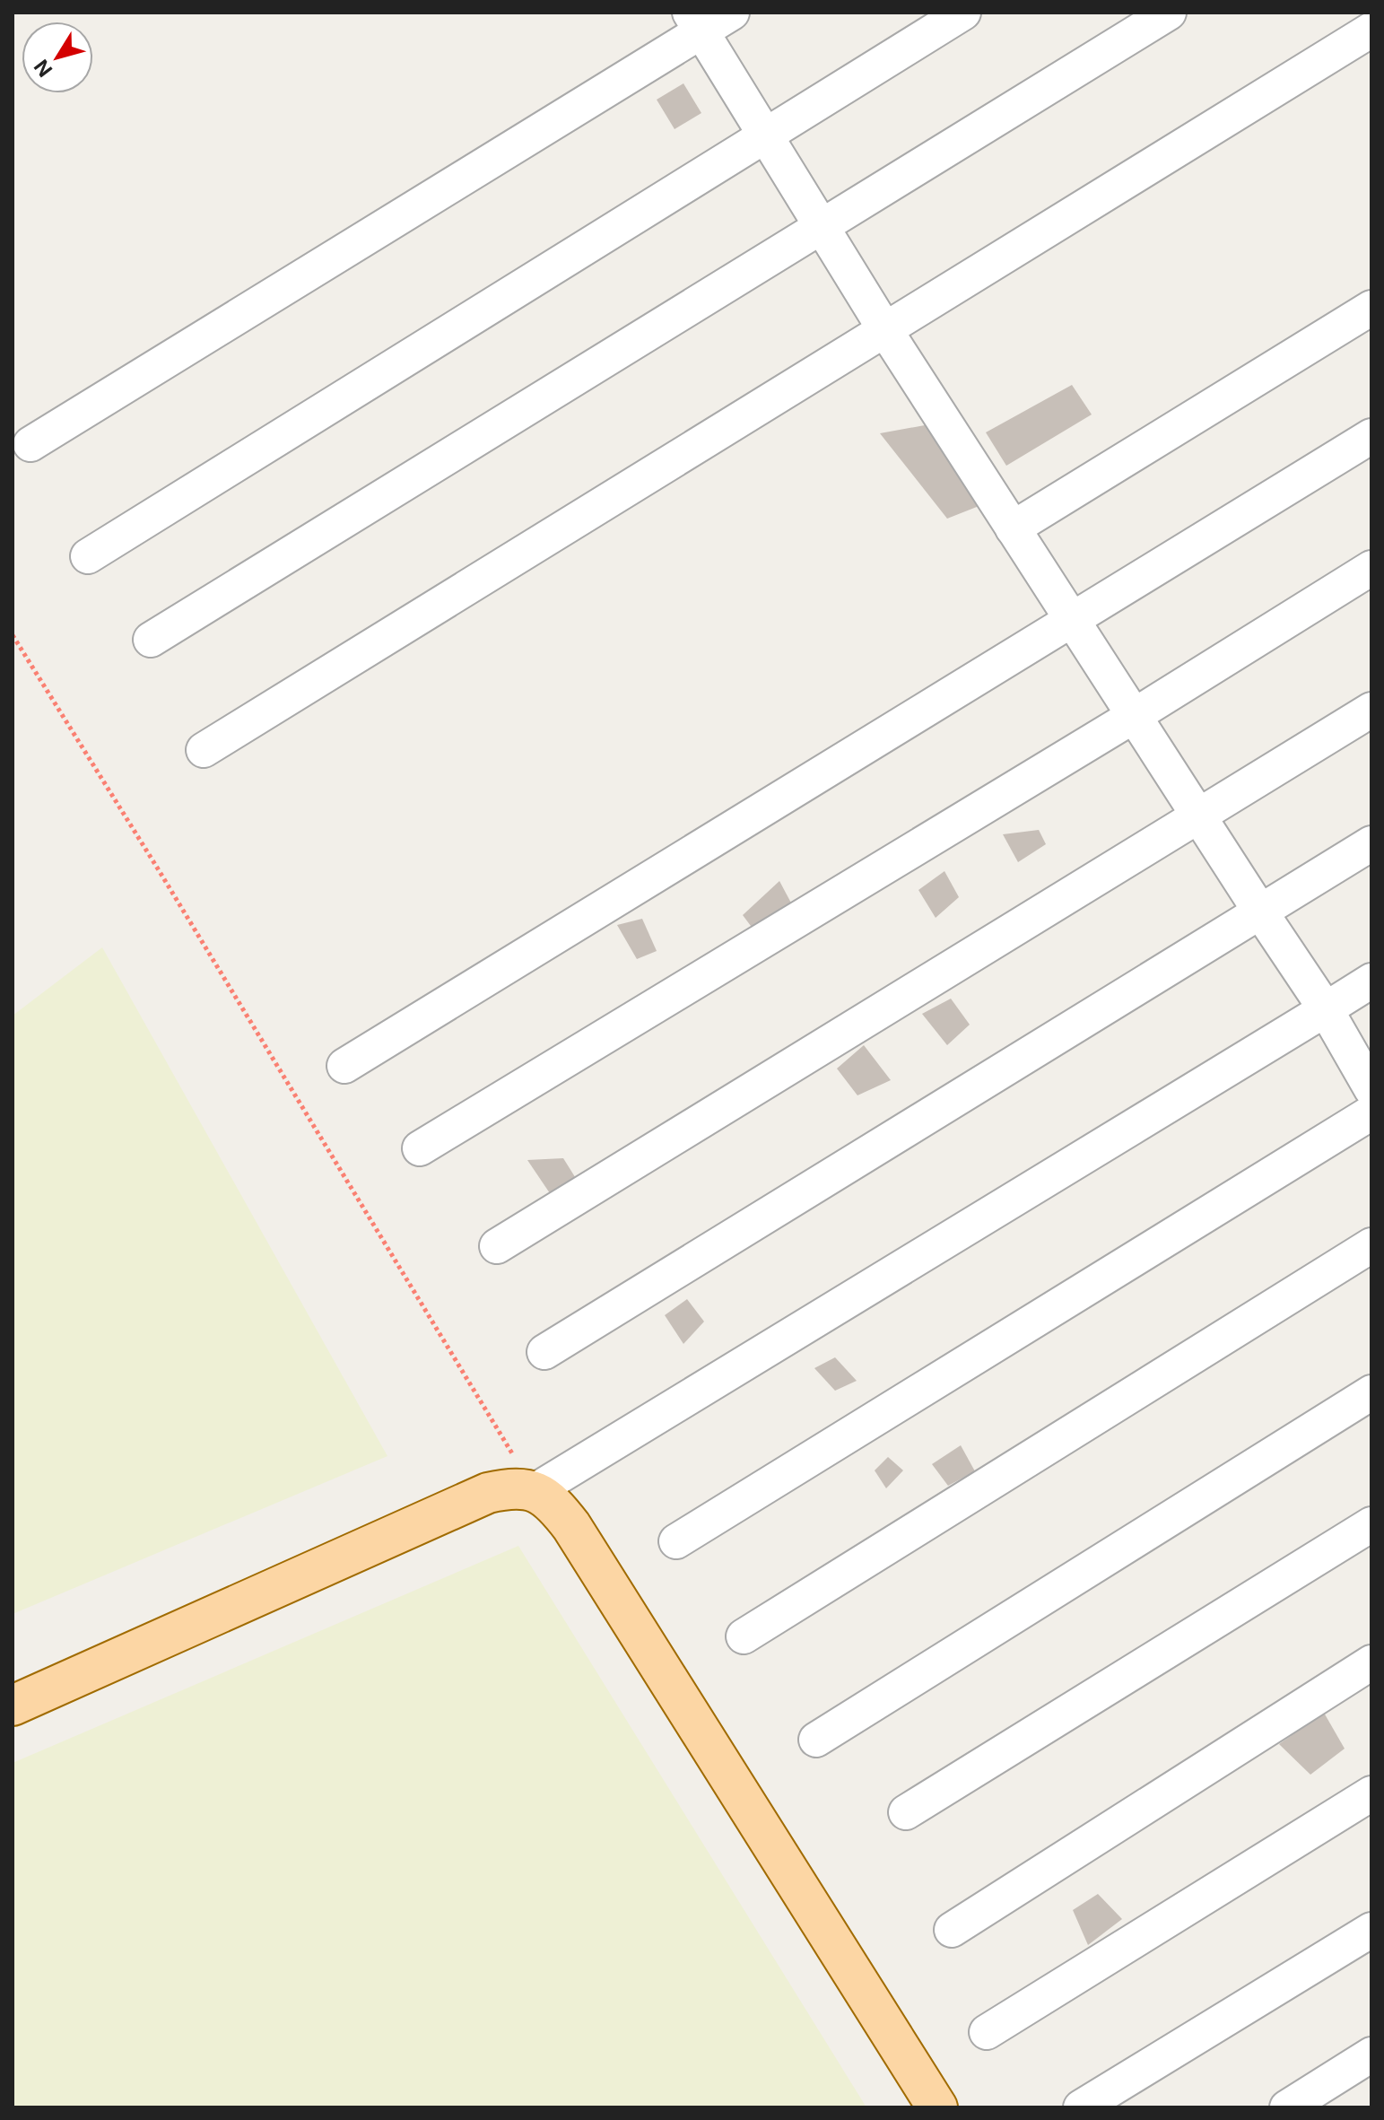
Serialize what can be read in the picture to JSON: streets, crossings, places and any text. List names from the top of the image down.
{
  "north": "bottom left"
}
